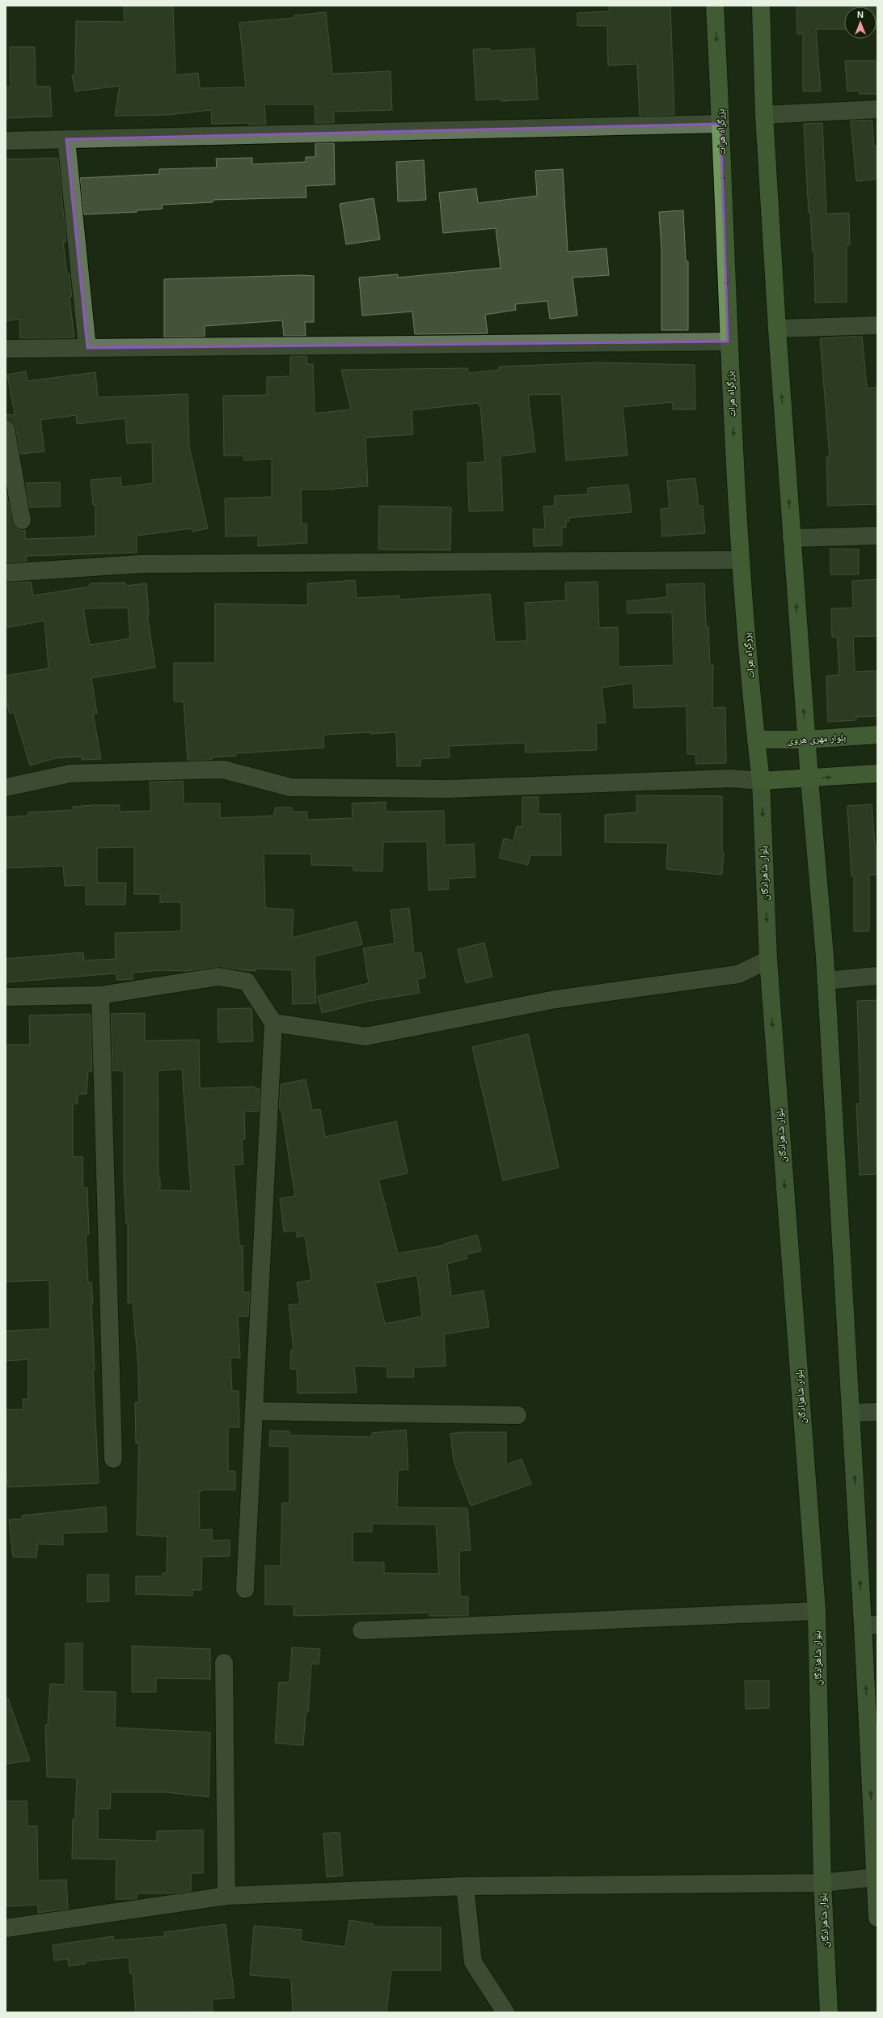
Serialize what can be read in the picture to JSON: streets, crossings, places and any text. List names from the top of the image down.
{
  "streets": {
    "highway": ["بزرگراه هرات", "بلوار مهری هروی"],
    "main road": ["بلوار شاهزادگان"]
  },
  "crossings": [
    ["بزرگراه هرات", "بلوار مهری هروی"],
    ["بزرگراه هرات", "بلوار شاهزادگان"]
  ],
  "north": "top"
}
